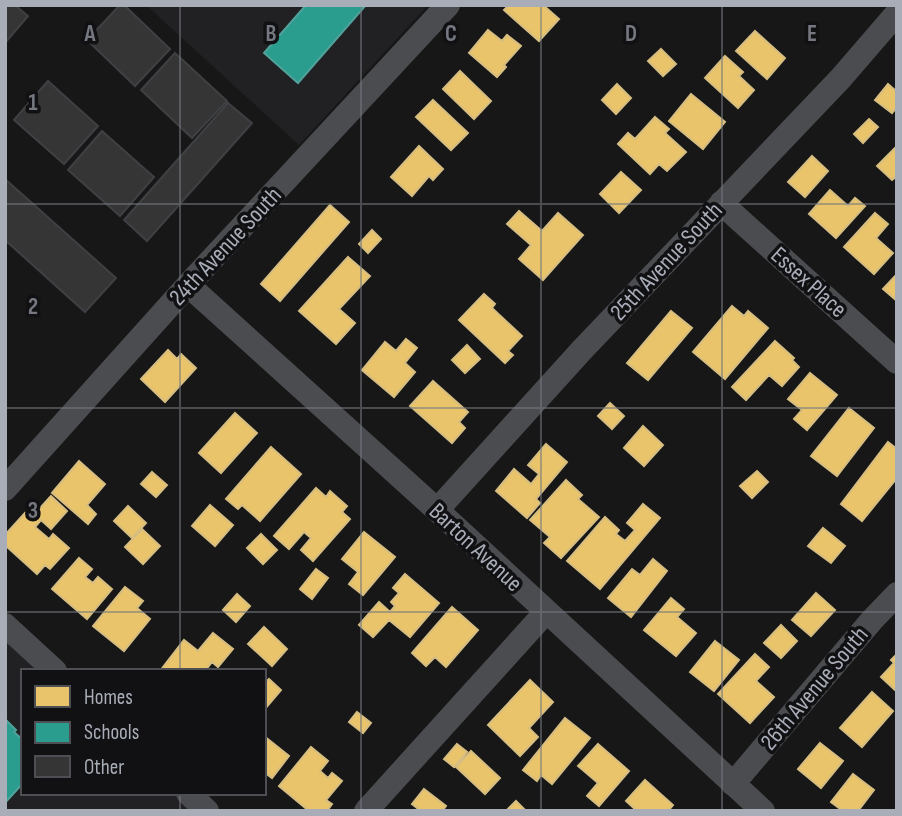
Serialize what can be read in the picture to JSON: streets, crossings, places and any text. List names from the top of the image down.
{
  "streets": {
    "street": [
      "24th Avenue South",
      "25th Avenue South",
      "Essex Place",
      "Barton Avenue",
      "26th Avenue South"
    ]
  },
  "crossings": [
    ["24th Avenue South", "Barton Avenue"],
    ["25th Avenue South", "Essex Place"],
    ["25th Avenue South", "Barton Avenue"],
    ["Barton Avenue", "26th Avenue South"]
  ],
  "legend": ["Homes", "Schools", "Other"],
  "grid": {
    "columns": [
      "A",
      "B",
      "C",
      "D",
      "E"
    ],
    "rows": ["1", "2", "3"]
  }
}
